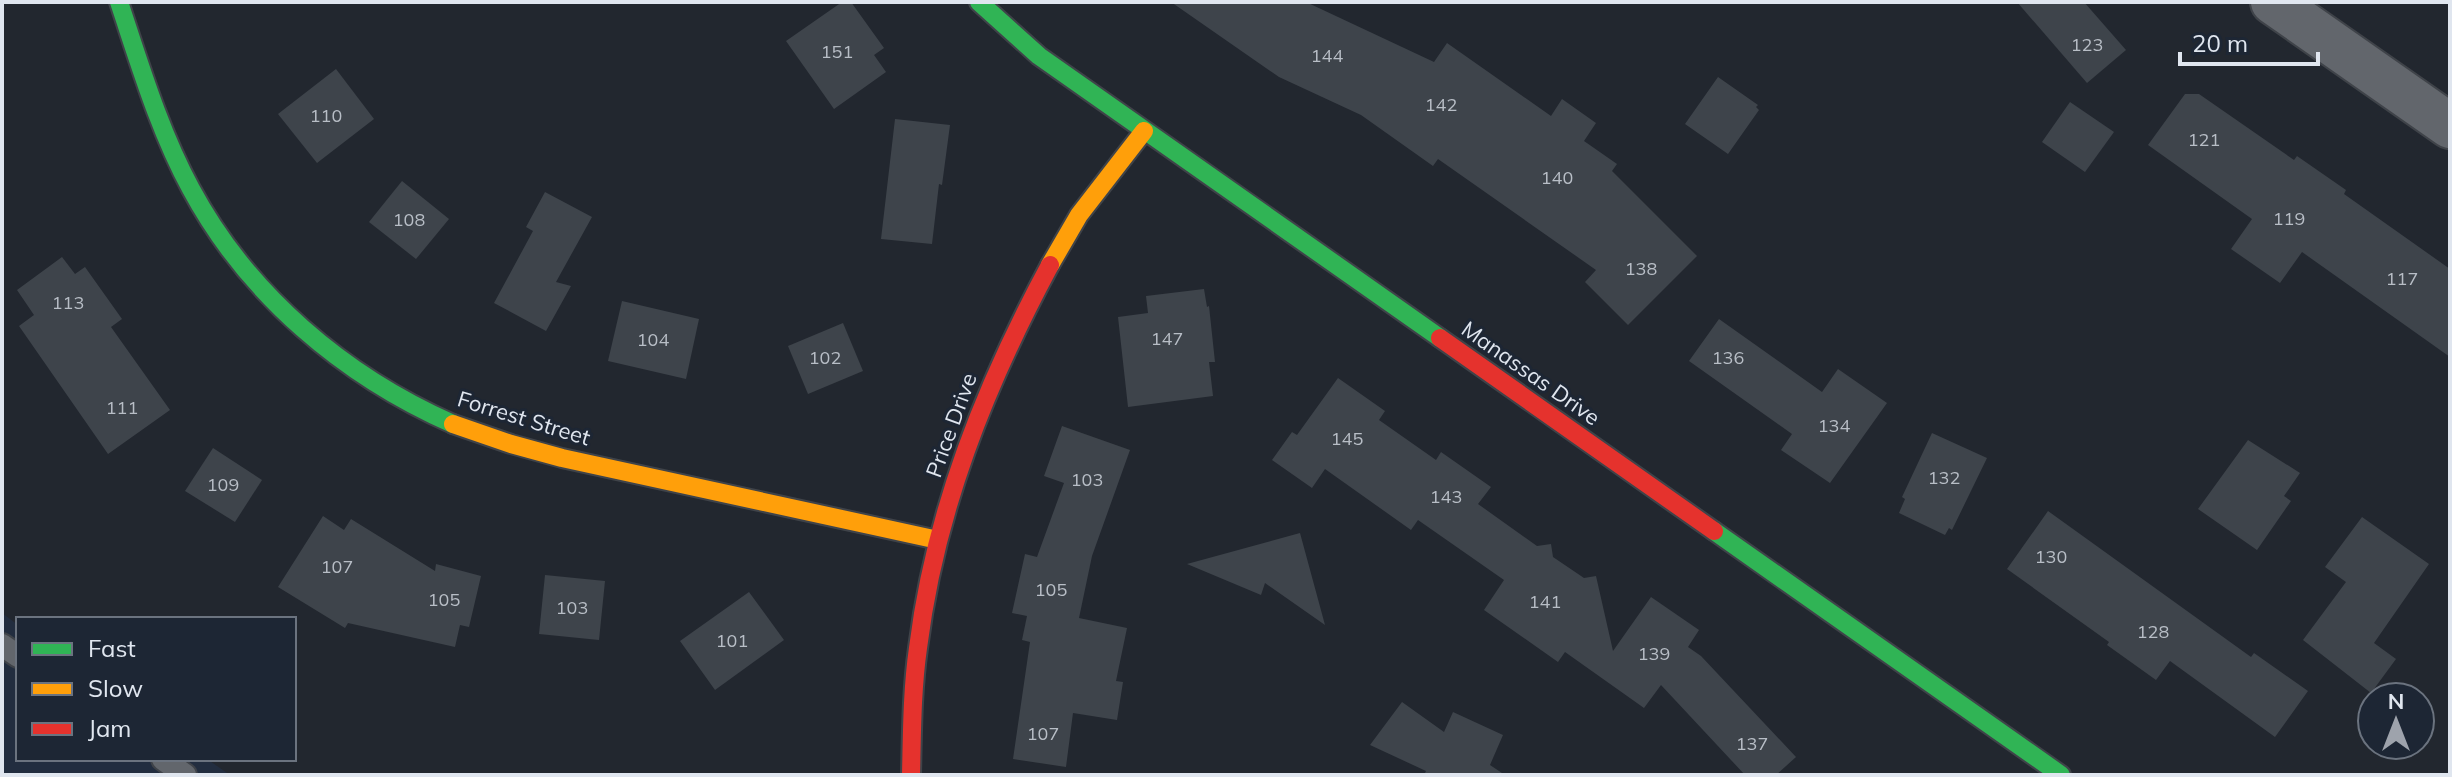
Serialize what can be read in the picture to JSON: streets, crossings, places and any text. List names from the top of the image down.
{
  "streets": {
    "street": ["Manassas Drive", "Forrest Street", "Price Drive"]
  },
  "crossings": [
    ["Manassas Drive", "Price Drive"],
    ["Forrest Street", "Price Drive"]
  ],
  "house_numbers": [
    "123",
    "151",
    "144",
    "142",
    "110",
    "121",
    "140",
    "119",
    "108",
    "138",
    "117",
    "113",
    "147",
    "104",
    "102",
    "136",
    "111",
    "134",
    "145",
    "132",
    "103",
    "109",
    "143",
    "130",
    "107",
    "105",
    "105",
    "141",
    "103",
    "128",
    "101",
    "139",
    "107",
    "137"
  ],
  "legend": ["Fast", "Slow", "Jam"],
  "scale_bar": "20 m",
  "north": "top"
}
